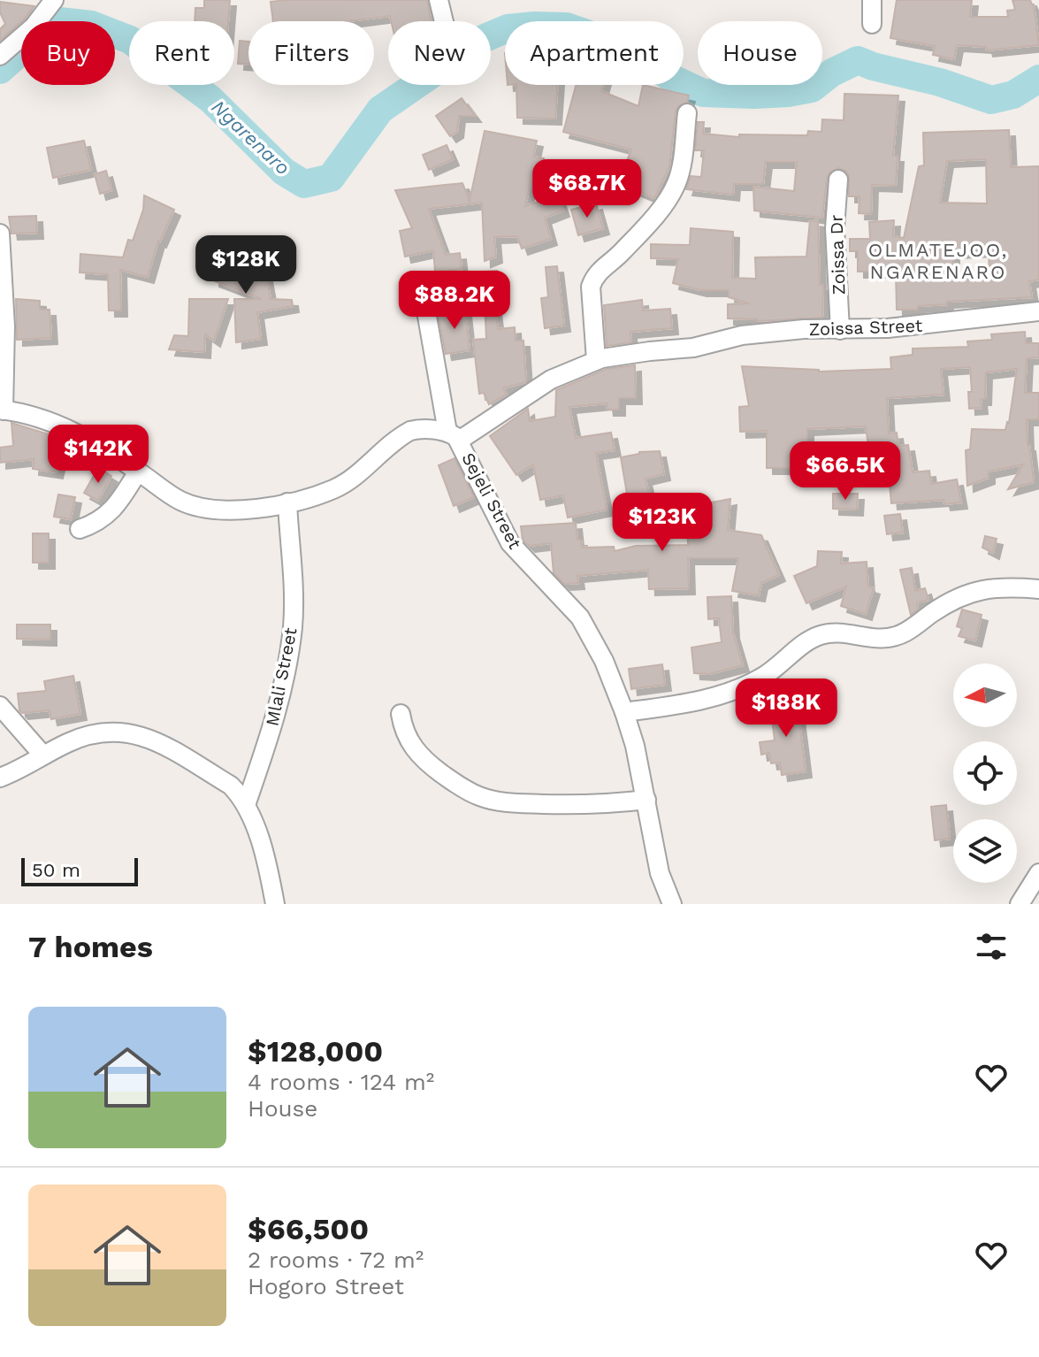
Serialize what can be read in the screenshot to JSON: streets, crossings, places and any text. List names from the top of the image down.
{
  "streets": {
    "street": [
      "Zoissa Dr",
      "Zoissa Street",
      "Sejeli Street",
      "Mlali Street"
    ]
  },
  "crossings": [
    ["Zoissa Dr", "Zoissa Street"],
    ["Zoissa Street", "Sejeli Street"]
  ],
  "districts": ["OLMATEJOO, NGARENARO"],
  "water": ["Ngarenaro"],
  "scale_bar": "50 m",
  "north": "left",
  "page": {
    "chip": [
      "Buy",
      "Rent",
      "Filters",
      "New",
      "Apartment",
      "House"
    ],
    "price": [
      "$68.7K",
      "$128K",
      "$88.2K",
      "$142K",
      "$66.5K",
      "$123K",
      "$188K"
    ],
    "scale": "50 m",
    "heading": "7 homes",
    "list": [
      {
        "name": "$128,000",
        "note": "4 rooms · 124 m² · House"
      },
      {
        "name": "$66,500",
        "note": "2 rooms · 72 m² · Hogoro Street"
      }
    ]
  }
}
